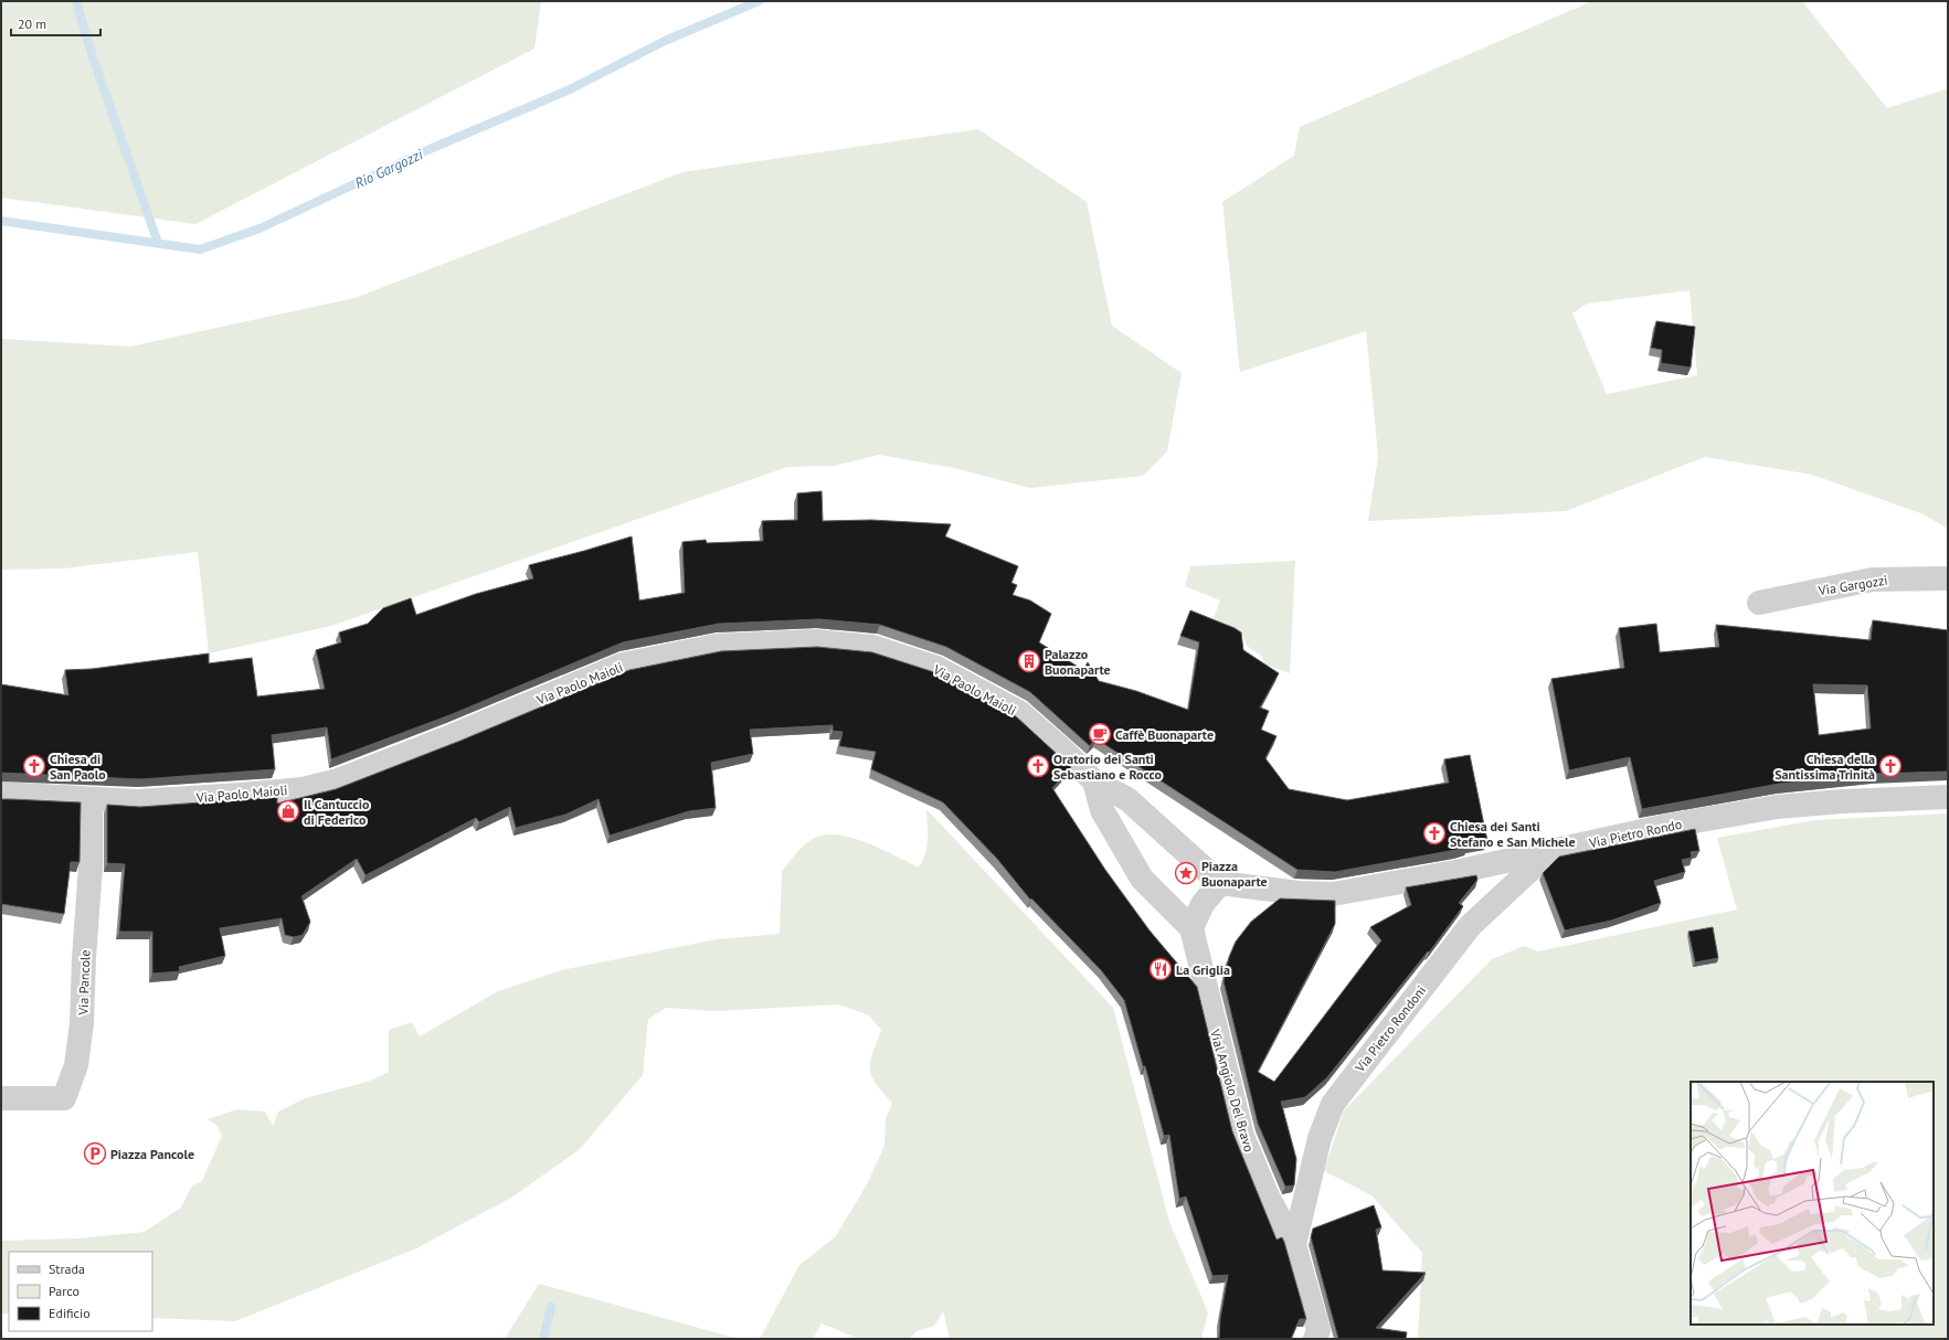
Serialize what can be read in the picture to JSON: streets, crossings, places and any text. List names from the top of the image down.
{
  "streets": {
    "street": [
      "Via Gargozzi",
      "Via Paolo Maioli",
      "Via Pietro Rondo",
      "Via Pancole",
      "Via Pietro Rondoni",
      "Vial Angiolo Del Bravo"
    ]
  },
  "crossings": [
    ["Via Paolo Maioli", "Via Pancole"],
    ["Via Pietro Rondo", "Via Pietro Rondoni"],
    ["Via Pietro Rondoni", "Vial Angiolo Del Bravo"]
  ],
  "water": ["Rio Gargozzi"],
  "places": {
    "building": ["Palazzo Buonaparte"],
    "cafe": ["Caffè Buonaparte"],
    "church": [
      "Chiesa di San Paolo",
      "Oratorio dei Santi Sebastiano e Rocco",
      "Chiesa della Santissima Trinità",
      "Chiesa dei Santi Stefano e San Michele"
    ],
    "shop": ["Il Cantuccio di Federico"],
    "place": ["Piazza Buonaparte"],
    "restaurant": ["La Griglia"],
    "parking": ["Piazza Pancole"]
  },
  "legend": ["Strada", "Parco", "Edificio"],
  "scale_bar": "20 m"
}
